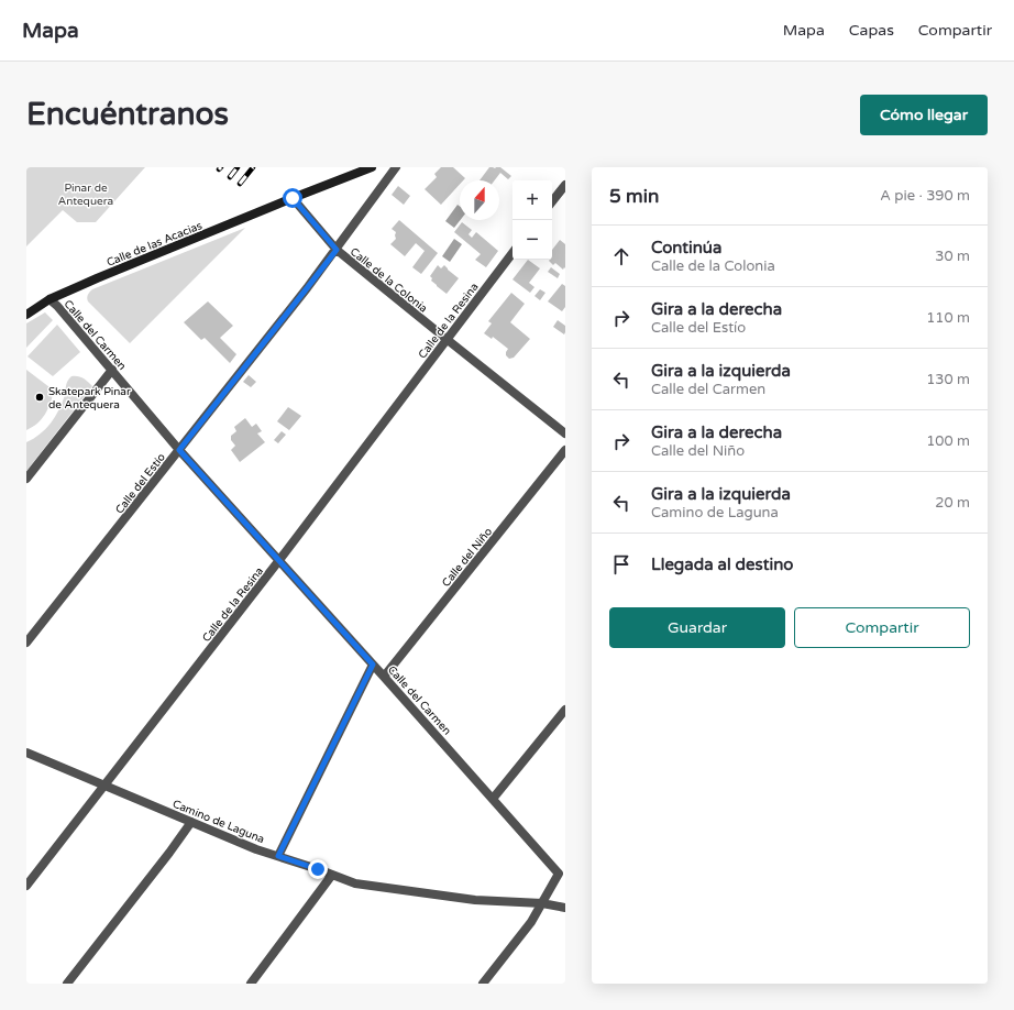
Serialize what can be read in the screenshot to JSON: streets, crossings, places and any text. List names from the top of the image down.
{
  "streets": {
    "street": [
      "Calle de las Acacias",
      "Calle de la Colonia",
      "Calle de la Resina",
      "Calle del Carmen",
      "Calle del Estío",
      "Calle del Niño",
      "Camino de Laguna"
    ]
  },
  "crossings": [
    ["Calle de las Acacias", "Calle de la Colonia"],
    ["Calle de las Acacias", "Calle del Carmen"],
    ["Calle de la Colonia", "Calle de la Resina"],
    ["Calle de la Colonia", "Calle del Estío"],
    ["Calle de la Resina", "Calle del Carmen"],
    ["Calle de la Resina", "Camino de Laguna"],
    ["Calle del Carmen", "Calle del Estío"],
    ["Calle del Carmen", "Calle del Niño"],
    ["Calle del Carmen", "Camino de Laguna"]
  ],
  "parks": ["Pinar de Antequera"],
  "places": ["Skatepark Pinar de Antequera"],
  "north": "top",
  "page": {
    "header": "Mapa",
    "nav": ["Mapa", "Capas", "Compartir"],
    "buttons": [
      "Cómo llegar",
      ["Guardar", "Compartir"]
    ],
    "title": "Encuéntranos",
    "heading": ["5 min", "A pie · 390 m"],
    "map_buttons": ["+", "−"],
    "list": [
      ["Continúa", "Calle de la Colonia", "30 m"],
      ["Gira a la derecha", "Calle del Estío", "110 m"],
      ["Gira a la izquierda", "Calle del Carmen", "130 m"],
      ["Gira a la derecha", "Calle del Niño", "100 m"],
      ["Gira a la izquierda", "Camino de Laguna", "20 m"],
      "Llegada al destino"
    ]
  }
}
